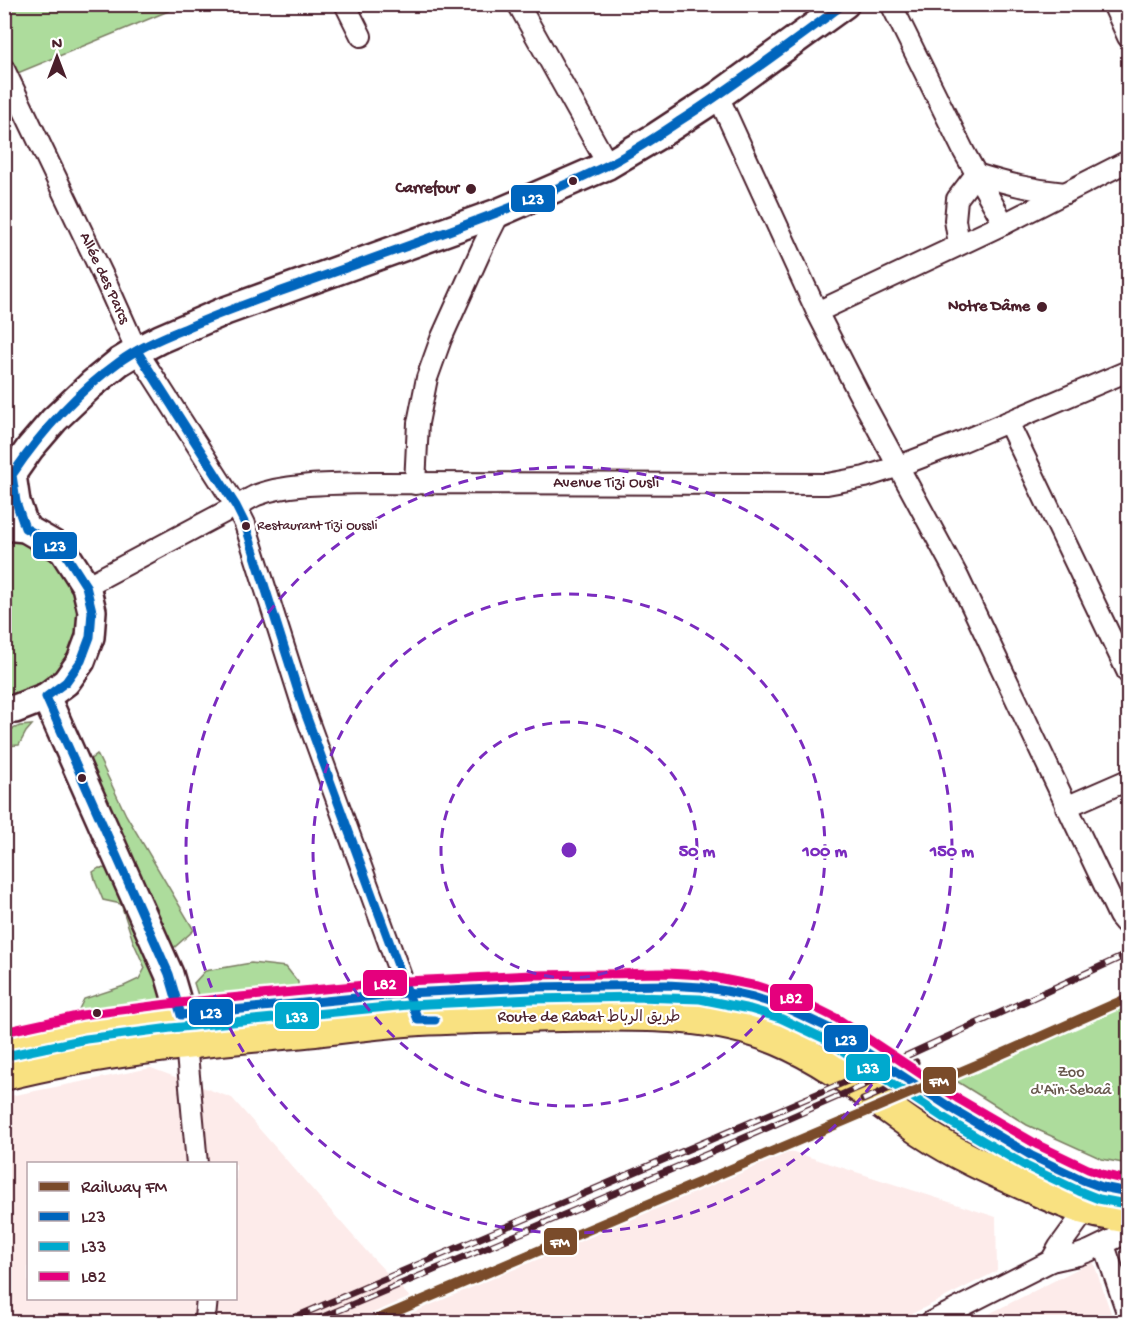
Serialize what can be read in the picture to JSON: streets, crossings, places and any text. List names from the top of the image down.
{
  "streets": {
    "main road": ["Route de Rabat طريق الرباط"],
    "street": ["Allée des Parcs", "Avenue Tizi Ousli"]
  },
  "crossings": [
    ["Allée des Parcs", "Avenue Tizi Ousli"],
    ["Allée des Parcs", "Route de Rabat طريق الرباط"]
  ],
  "parks": ["Zoo d'Aïn-Sebaâ"],
  "places": ["Carrefour", "Notre Dâme", "Restaurant Tizi Oussli"],
  "lines": [
    "transit line L23",
    "transit line L82",
    "transit line L33",
    "rail line FM"
  ],
  "legend": [
    "Railway FM",
    "L23",
    "L33",
    "L82"
  ],
  "north": "top",
  "rings": ["50 m", "100 m", "150 m"]
}
